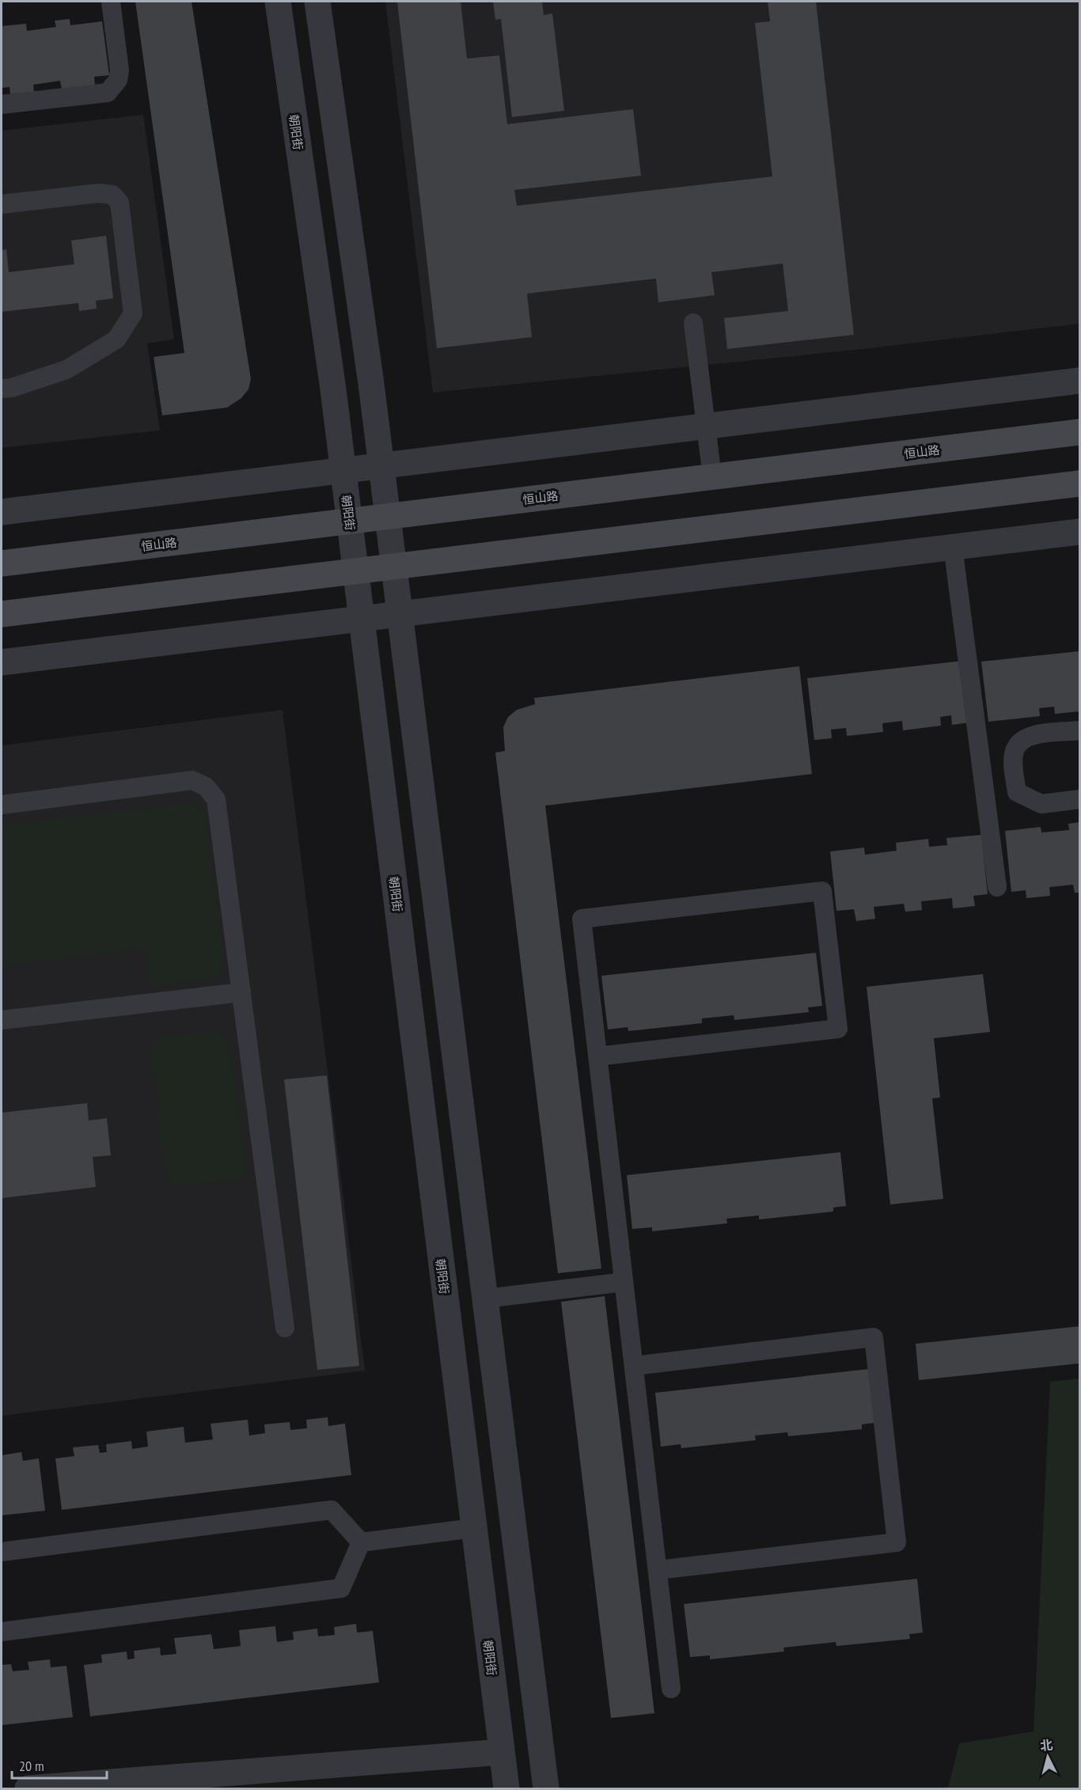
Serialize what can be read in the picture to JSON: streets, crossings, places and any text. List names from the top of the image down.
{
  "streets": {
    "main road": ["恒山路"],
    "street": ["朝阳街"]
  },
  "crossings": [
    ["朝阳街", "恒山路"]
  ],
  "scale_bar": "20 m",
  "north": "top"
}
